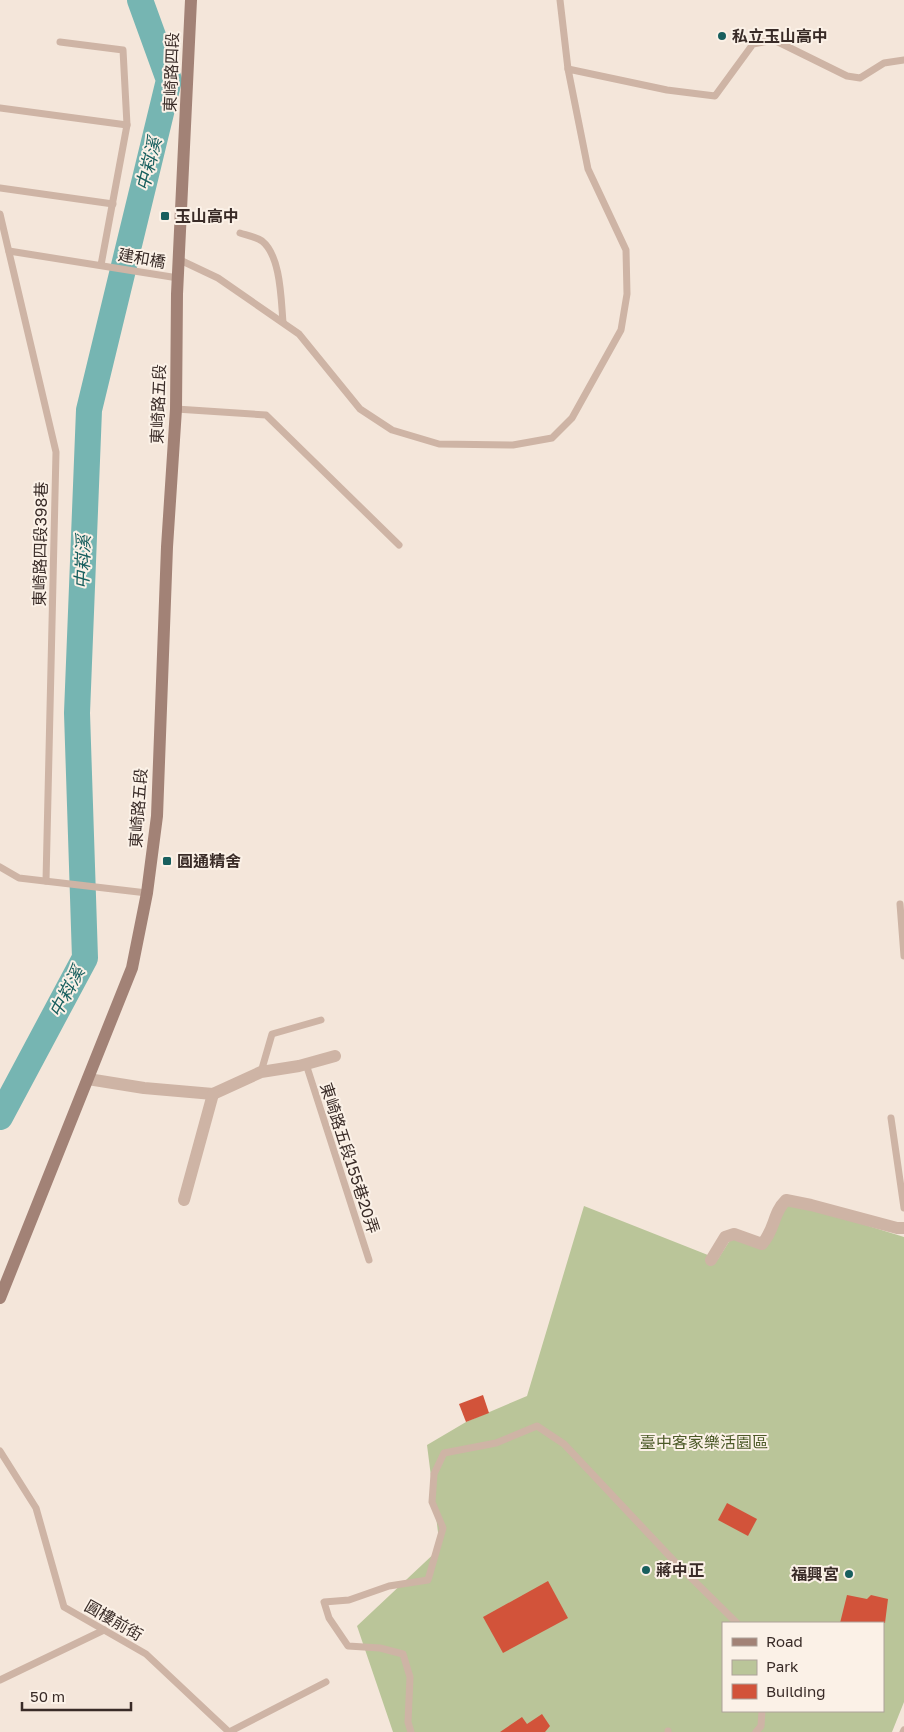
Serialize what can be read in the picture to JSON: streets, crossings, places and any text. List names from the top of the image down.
{
  "streets": {
    "street": ["東崎路四段", "東崎路五段"],
    "lane": [
      "建和橋",
      "東崎路四段398巷",
      "東崎路五段155巷20弄",
      "圓樓前街"
    ]
  },
  "crossings": [
    ["東崎路四段", "建和橋"],
    ["東崎路四段", "東崎路五段"],
    ["建和橋", "東崎路四段398巷"]
  ],
  "water": ["中嵙溪"],
  "parks": ["臺中客家樂活園區"],
  "places": {
    "other": ["私立玉山高中", "蔣中正", "福興宮"],
    "transit": ["玉山高中", "圓通精舍"]
  },
  "legend": ["Road", "Park", "Building"],
  "scale_bar": "50 m"
}
